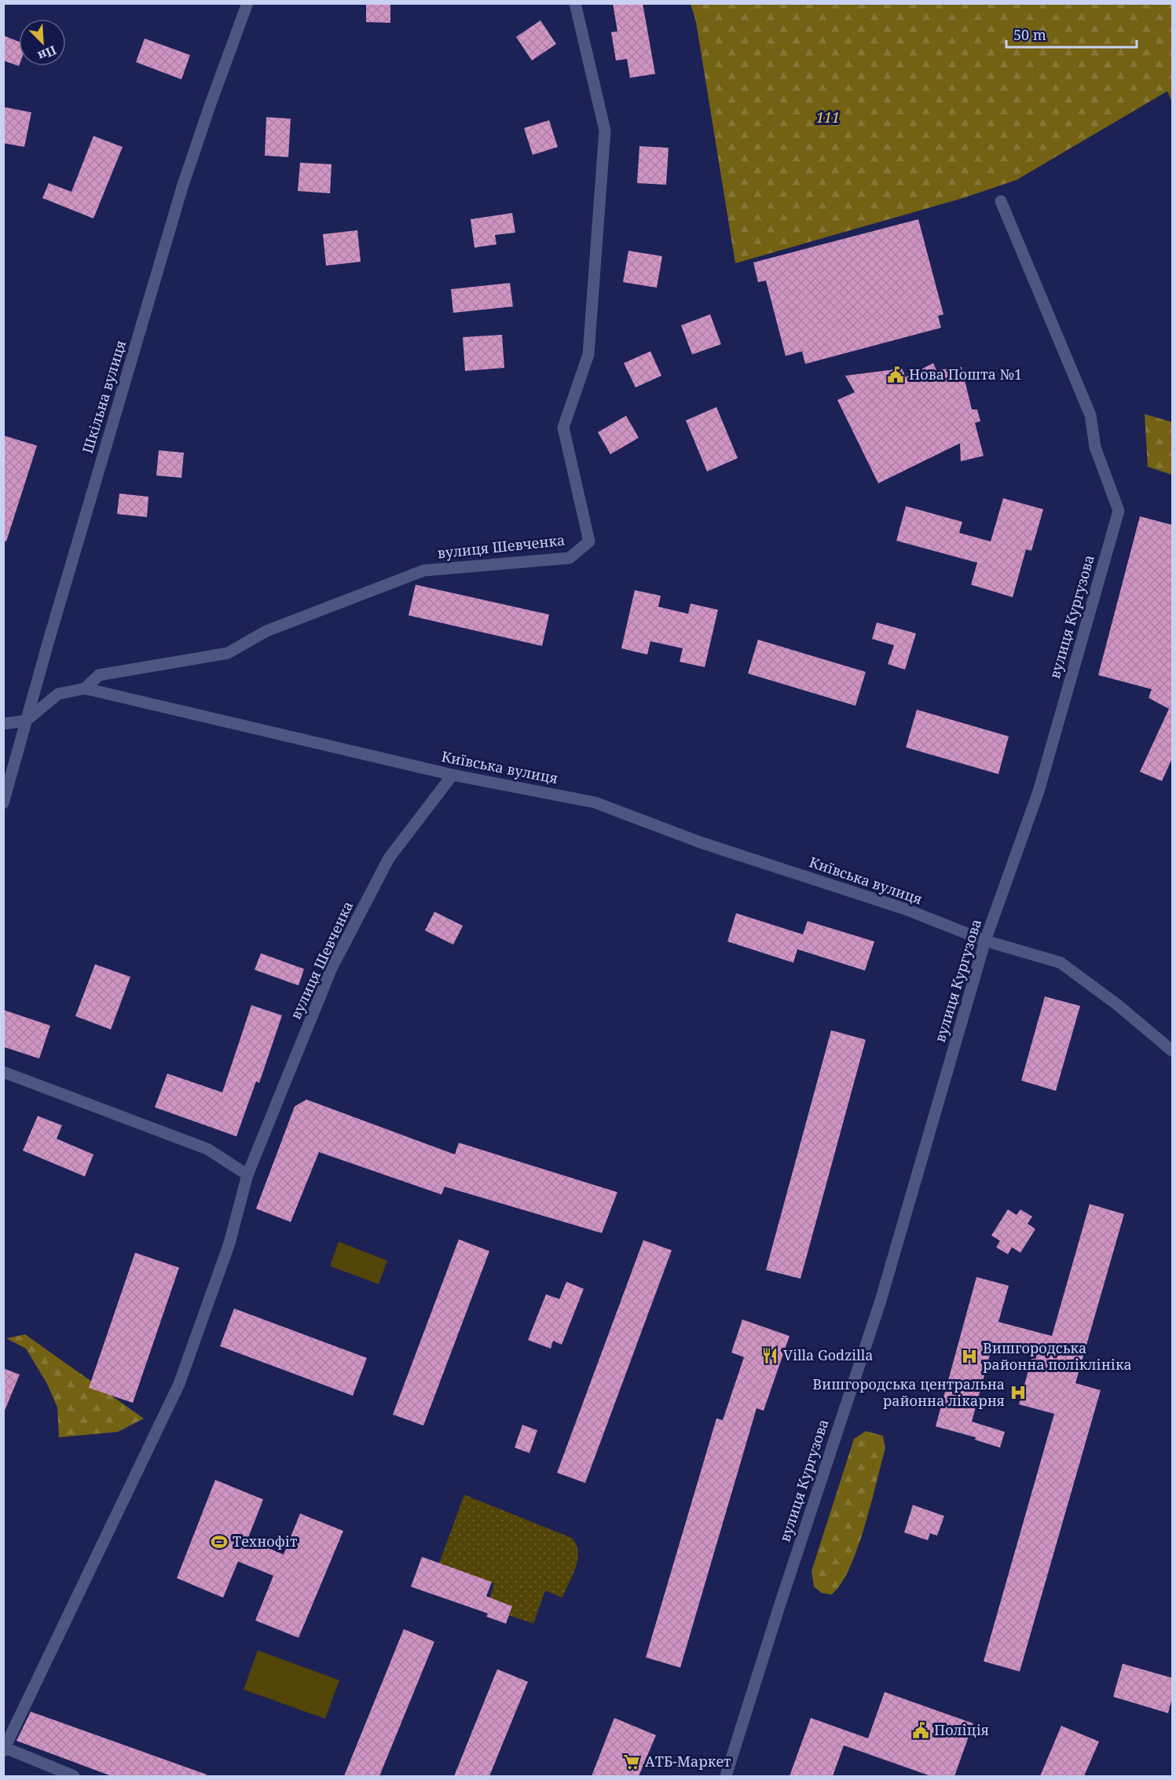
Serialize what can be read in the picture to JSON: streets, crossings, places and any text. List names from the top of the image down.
{
  "streets": {
    "street": [
      "Шкільна вулиця",
      "вулиця Шевченка",
      "вулиця Кургузова",
      "Київська вулиця"
    ]
  },
  "crossings": [
    ["Шкільна вулиця", "Київська вулиця"],
    ["вулиця Шевченка", "Київська вулиця"],
    ["вулиця Кургузова", "Київська вулиця"]
  ],
  "parks": ["111"],
  "places": {
    "public building": ["Нова Пошта №1", "Поліція"],
    "restaurant": ["Villa Godzilla"],
    "hospital": ["Вишгородська районна поліклініка", "Вишгородська центральна районна лікарня"],
    "sports": ["Технофіт"],
    "supermarket": ["АТБ-Маркет"]
  },
  "scale_bar": "50 m",
  "north": "bottom right"
}
